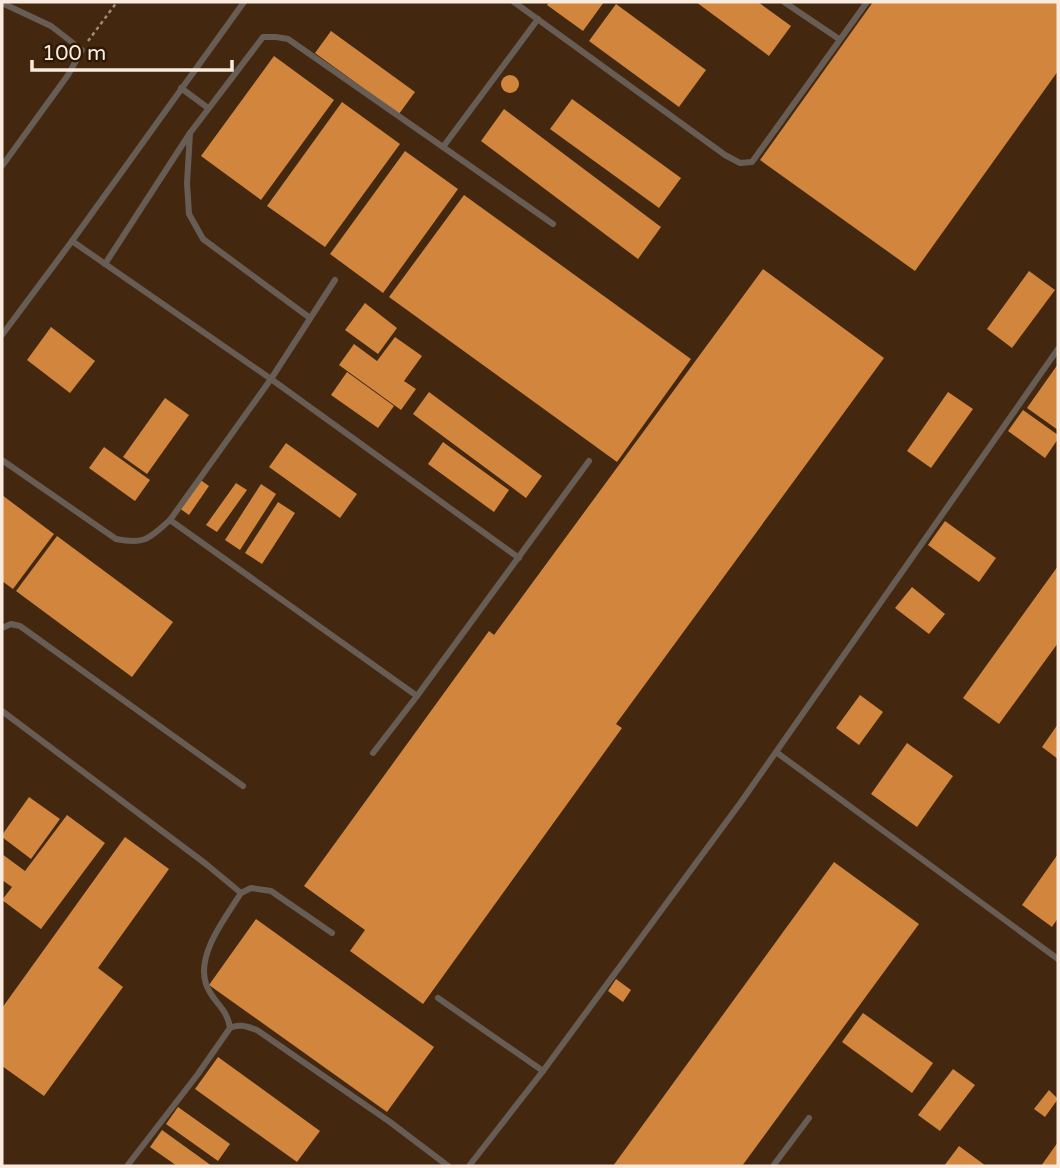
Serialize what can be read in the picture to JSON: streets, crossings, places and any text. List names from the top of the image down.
{
  "scale_bar": "100 m"
}
